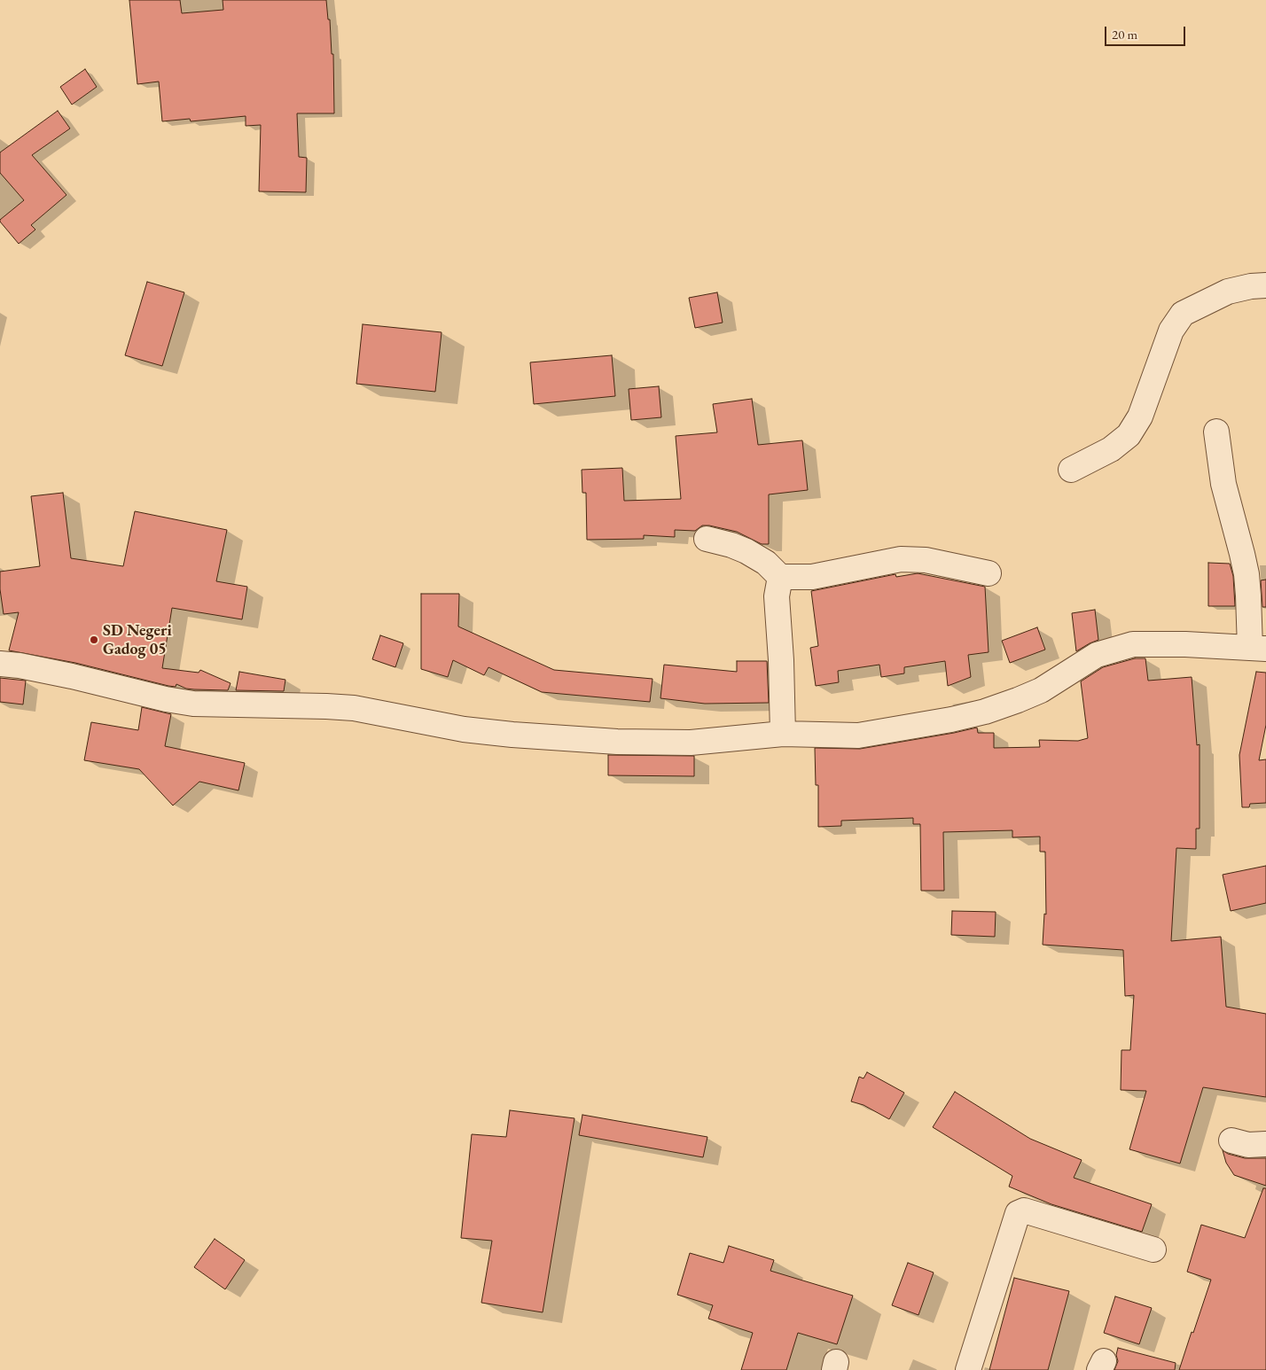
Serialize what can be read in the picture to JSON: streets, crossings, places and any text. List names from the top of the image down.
{
  "places": ["SD Negeri Gadog 05"],
  "scale_bar": "20 m"
}
